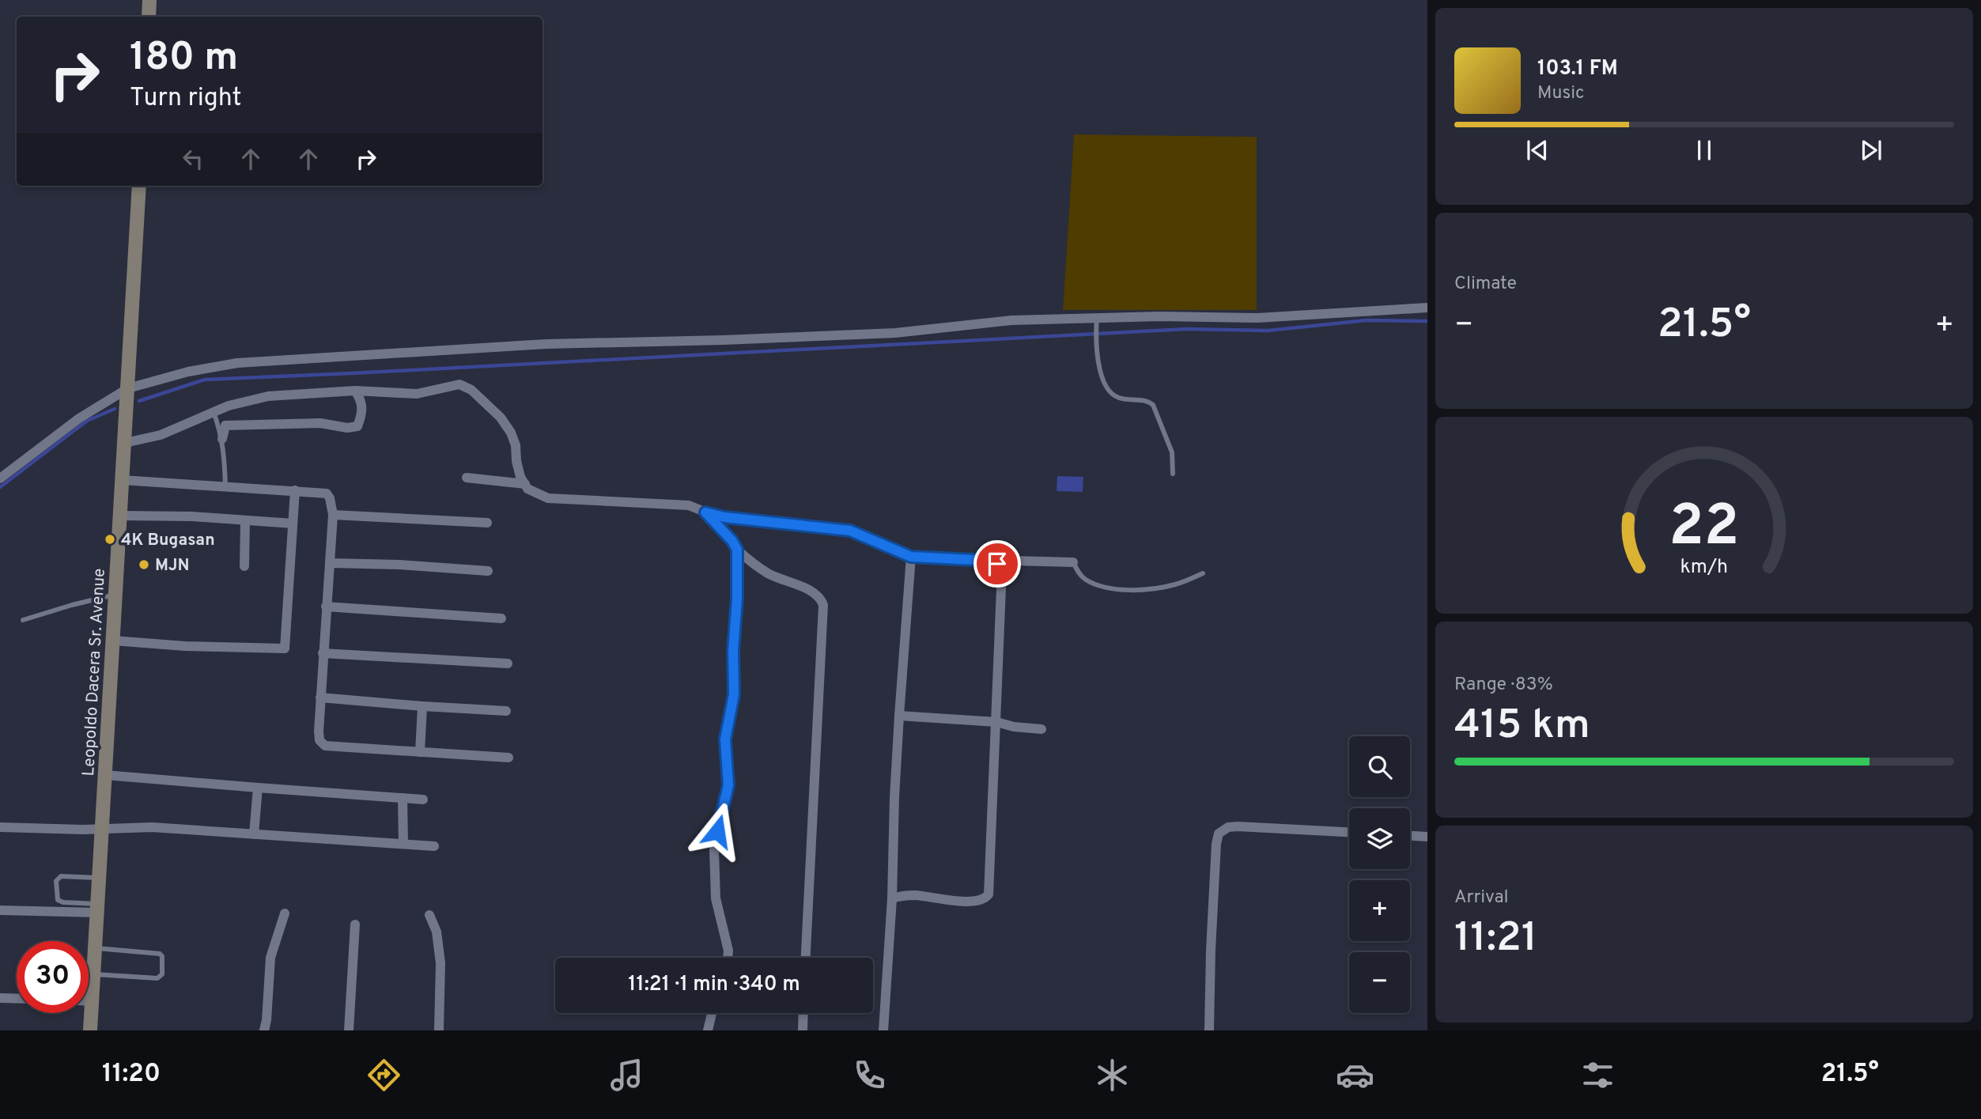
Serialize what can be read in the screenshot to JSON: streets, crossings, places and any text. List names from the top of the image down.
{
  "streets": {
    "main road": ["Leopoldo Dacera Sr. Avenue"]
  },
  "places": ["4K Bugasan", "MJN"],
  "page": {
    "turn": ["180 m", "Turn right"],
    "song": ["103.1 FM", "Music"],
    "tile": [
      "Climate",
      ["Range · 83%", "415 km"],
      ["Arrival", "11:21"]
    ],
    "heat": ["−", "21.5°", "+"],
    "map_buttons": ["+", "−"],
    "limit": "30",
    "trip": "11:21 · 1 min · 340 m",
    "tabs": ["11:20", "21.5°"],
    "gauge": ["22", "km/h"]
  }
}
